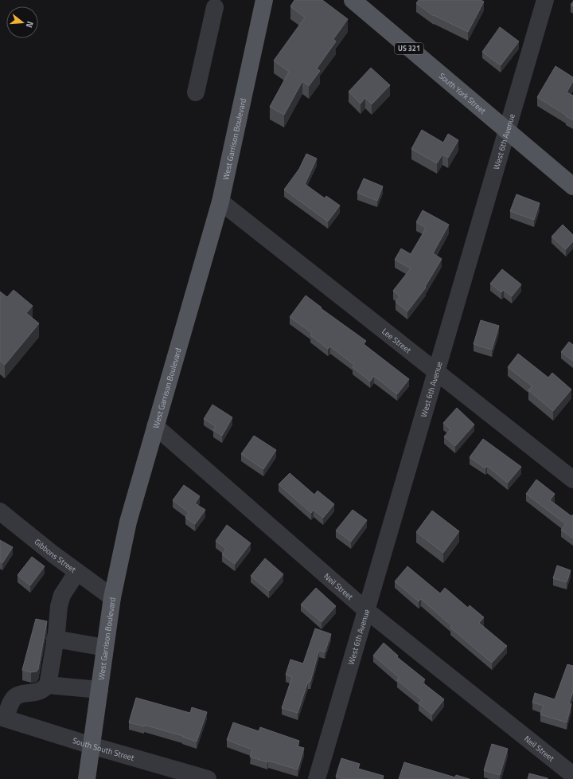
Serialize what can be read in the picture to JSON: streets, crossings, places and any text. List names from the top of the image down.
{
  "streets": {
    "main road": ["US 321", "South York Street", "West Garrison Boulevard"],
    "street": [
      "West 6th Avenue",
      "Lee Street",
      "Gibbons Street",
      "Neil Street",
      "South South Street"
    ]
  },
  "crossings": [
    ["South York Street", "West 6th Avenue"],
    ["West Garrison Boulevard", "Lee Street"],
    ["West Garrison Boulevard", "Gibbons Street"],
    ["West Garrison Boulevard", "Neil Street"],
    ["West Garrison Boulevard", "South South Street"],
    ["West 6th Avenue", "Lee Street"],
    ["West 6th Avenue", "Neil Street"]
  ],
  "north": "right"
}
